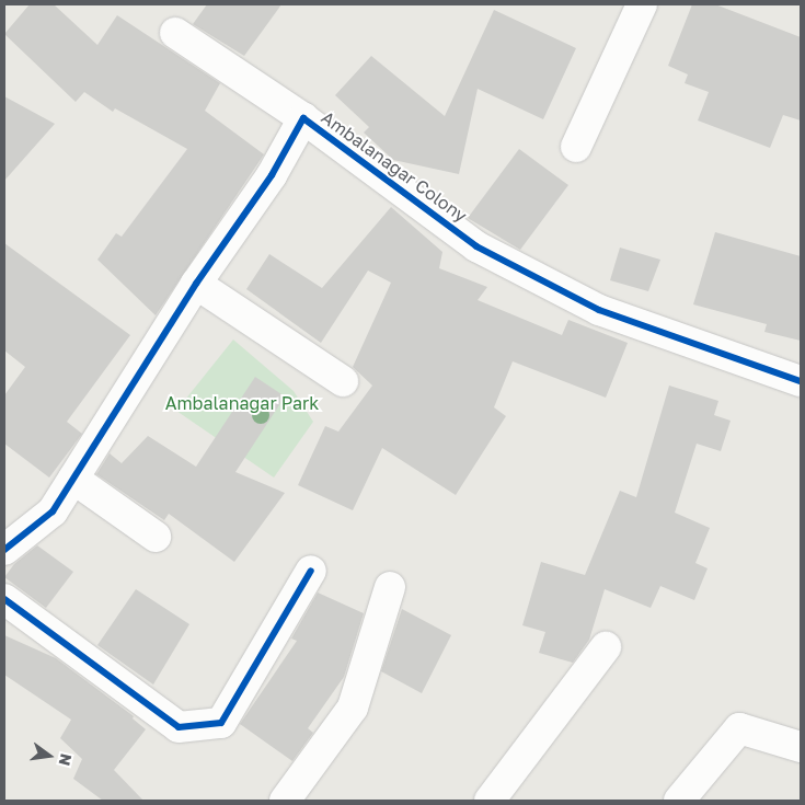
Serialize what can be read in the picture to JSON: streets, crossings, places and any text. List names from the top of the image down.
{
  "streets": {
    "street": ["Ambalanagar Colony"]
  },
  "parks": ["Ambalanagar Park"],
  "north": "right"
}
